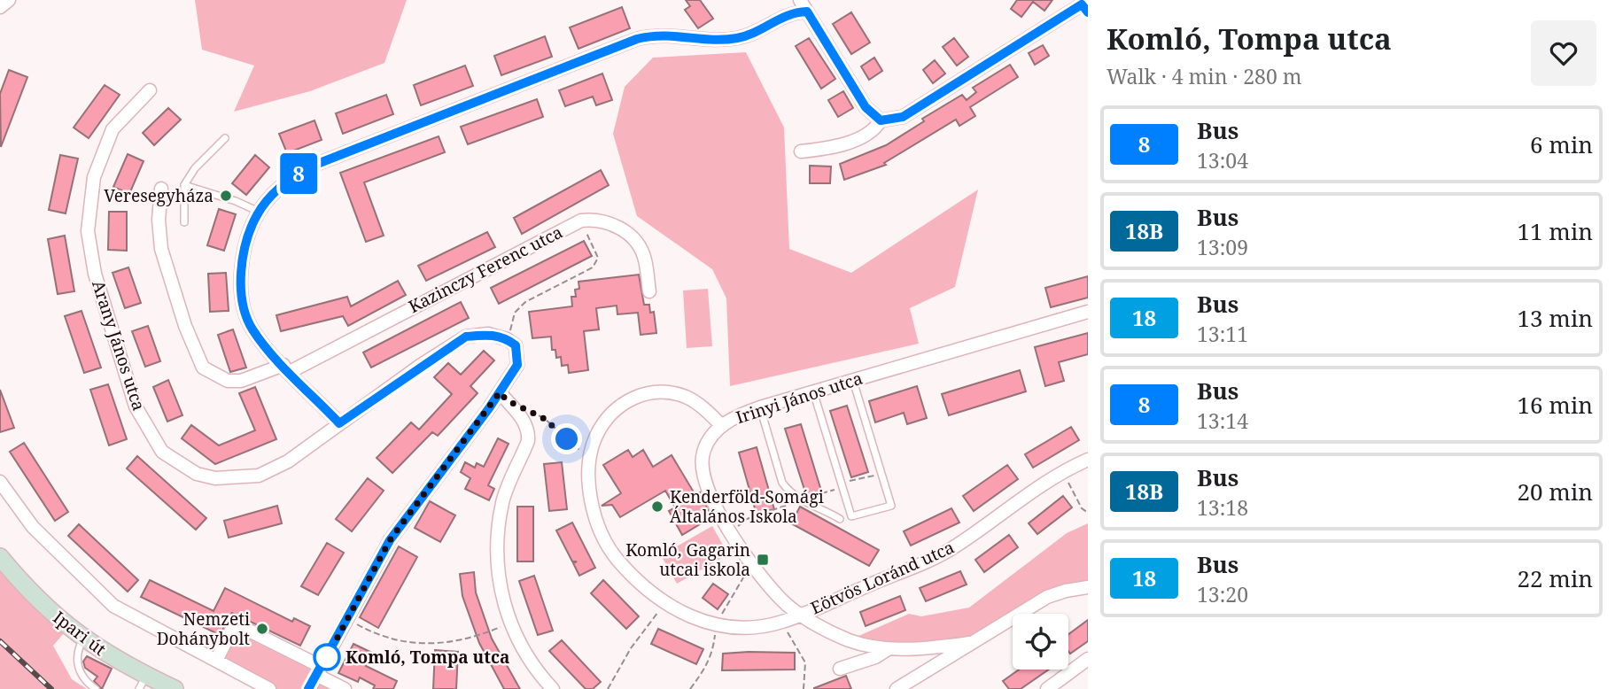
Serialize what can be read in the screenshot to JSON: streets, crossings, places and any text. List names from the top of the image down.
{
  "streets": {
    "main road": ["Ipari út"],
    "street": [
      "Kazinczy Ferenc utca",
      "Arany János utca",
      "Irinyi János utca",
      "Eötvös Loránd utca"
    ]
  },
  "crossings": [
    ["Irinyi János utca", "Eötvös Loránd utca"]
  ],
  "places": {
    "other": [
      "Veresegyháza",
      "Kenderföld-Somági Általános Iskola",
      "Nemzeti Dohánybolt",
      "Komló, Tompa utca"
    ],
    "transit": ["Komló, Gagarin utcai iskola"]
  },
  "lines": ["bus line 8"],
  "page": {
    "on_map": "8",
    "heading": ["Komló, Tompa utca", "Walk · 4 min · 280 m"],
    "list": [
      {
        "mark": "8",
        "name": "Bus",
        "note": "13:04",
        "value": "6 min"
      },
      {
        "mark": "18B",
        "name": "Bus",
        "note": "13:09",
        "value": "11 min"
      },
      {
        "mark": "18",
        "name": "Bus",
        "note": "13:11",
        "value": "13 min"
      },
      {
        "mark": "8",
        "name": "Bus",
        "note": "13:14",
        "value": "16 min"
      },
      {
        "mark": "18B",
        "name": "Bus",
        "note": "13:18",
        "value": "20 min"
      },
      {
        "mark": "18",
        "name": "Bus",
        "note": "13:20",
        "value": "22 min"
      }
    ]
  }
}
